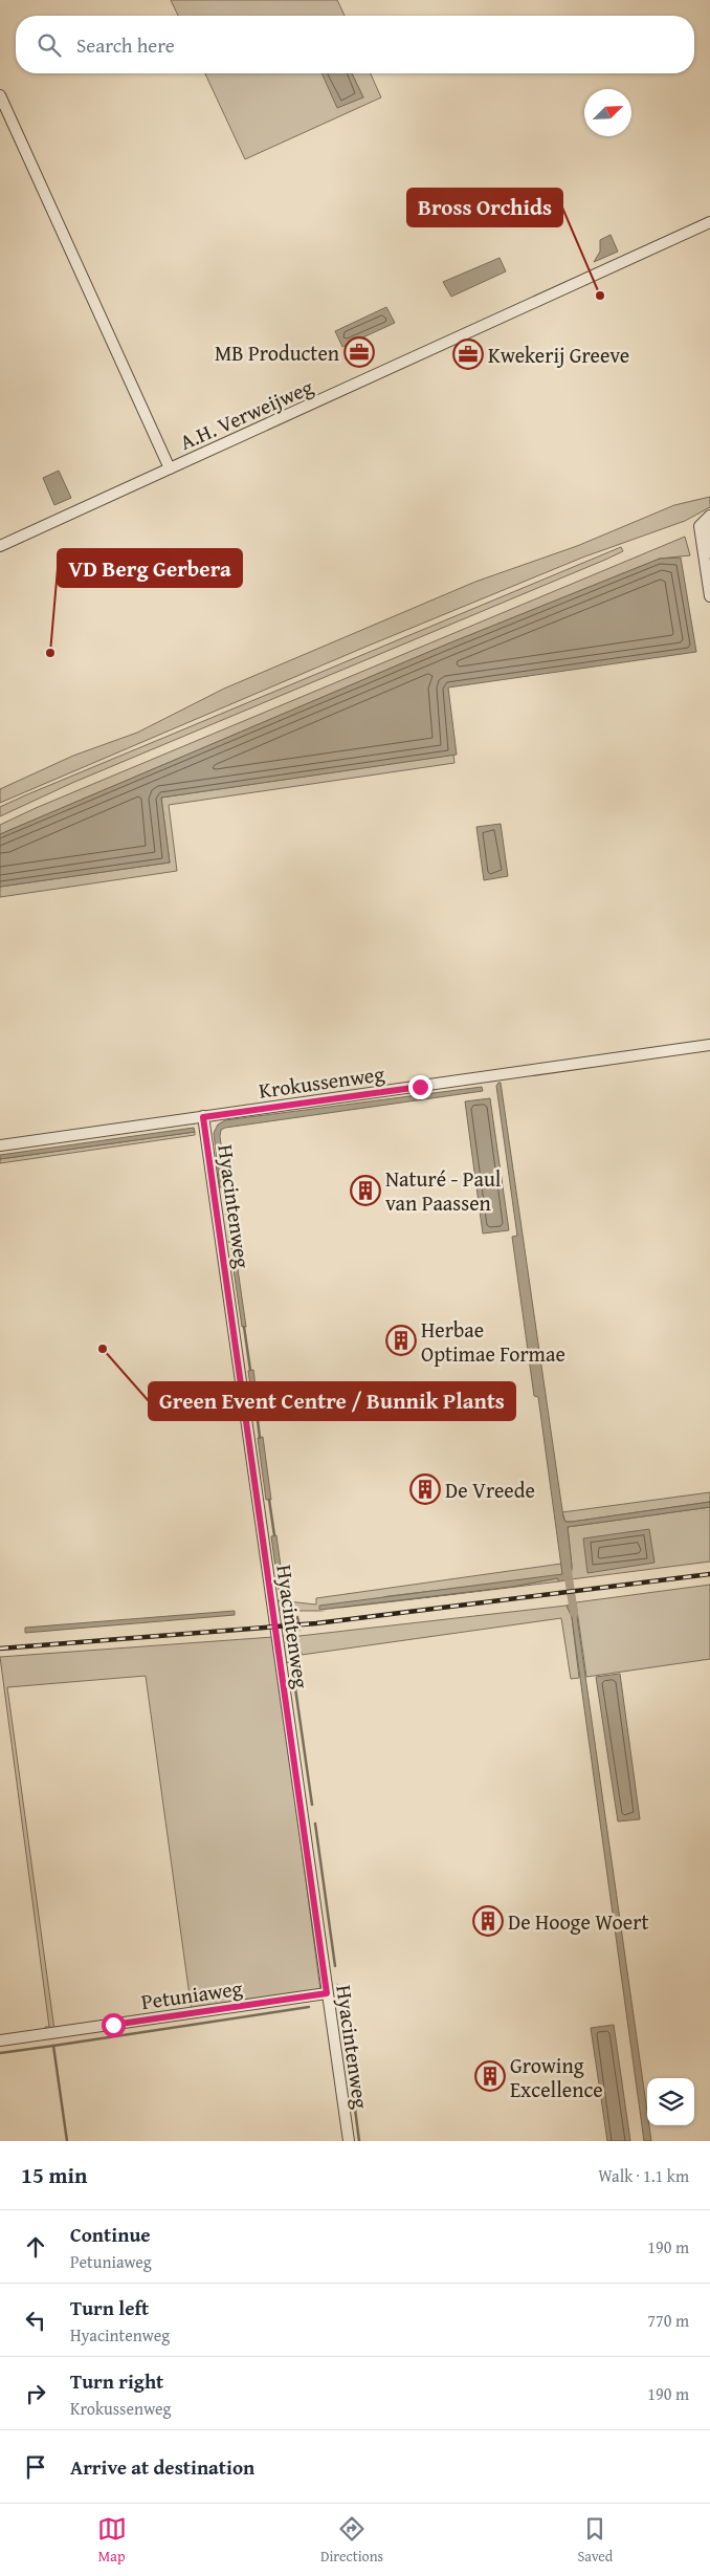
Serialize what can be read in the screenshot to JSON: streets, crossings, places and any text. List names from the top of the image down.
{
  "streets": {
    "street": [
      "A.H. Verweijweg",
      "Krokussenweg",
      "Hyacintenweg",
      "Petuniaweg"
    ]
  },
  "crossings": [
    ["Krokussenweg", "Hyacintenweg"],
    ["Hyacintenweg", "Petuniaweg"]
  ],
  "places": {
    "other": ["Bross Orchids", "VD Berg Gerbera", "Green Event Centre / Bunnik Plants"],
    "office": ["MB Producten", "Kwekerij Greeve"],
    "building": [
      "Naturé - Paul van Paassen",
      "Herbae Optimae Formae",
      "De Vreede",
      "De Hooge Woert",
      "Growing Excellence"
    ]
  },
  "north": "top right",
  "page": {
    "search": "Search here",
    "heading": ["15 min", "Walk · 1.1 km"],
    "list": [
      ["Continue", "Petuniaweg", "190 m"],
      ["Turn left", "Hyacintenweg", "770 m"],
      ["Turn right", "Krokussenweg", "190 m"],
      "Arrive at destination"
    ],
    "nav": ["Map", "Directions", "Saved"]
  }
}
